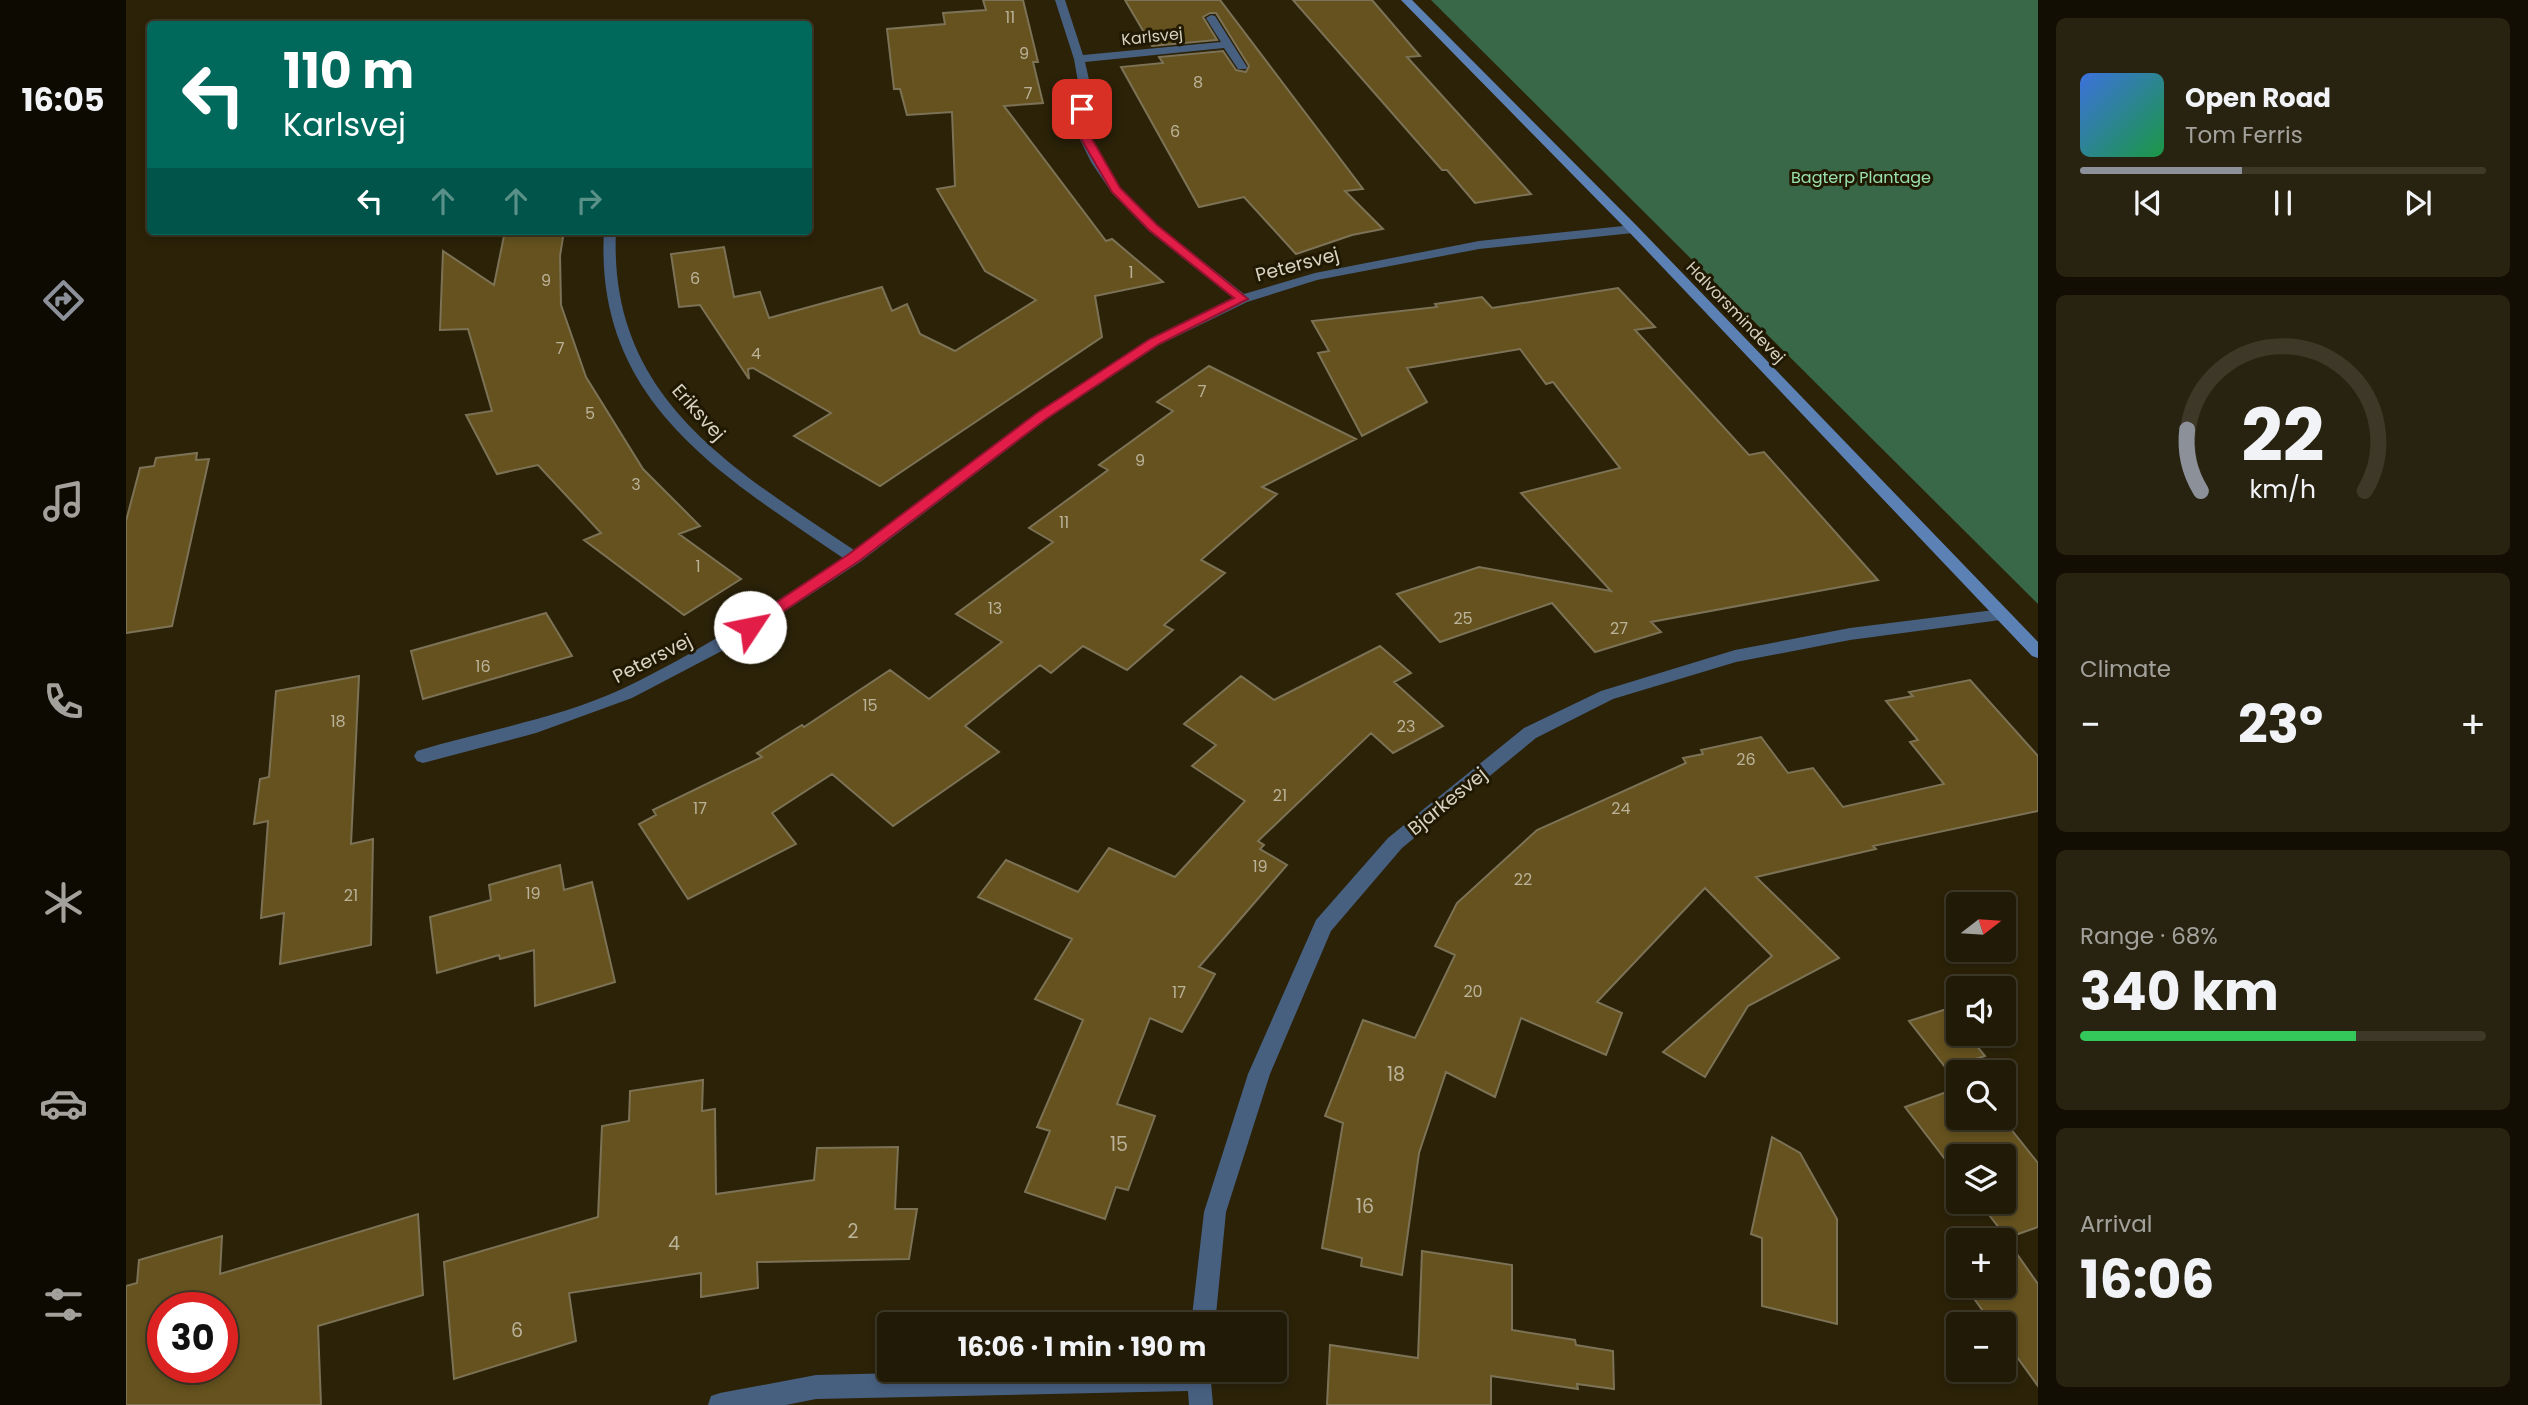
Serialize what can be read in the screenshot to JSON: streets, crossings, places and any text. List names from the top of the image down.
{
  "streets": {
    "street": [
      "Karlsvej",
      "Petersvej",
      "Halvorsmindevej",
      "Eriksvej",
      "Bjarkesvej"
    ]
  },
  "crossings": [
    ["Petersvej", "Halvorsmindevej"],
    ["Petersvej", "Eriksvej"],
    ["Halvorsmindevej", "Bjarkesvej"]
  ],
  "parks": ["Bagterp Plantage"],
  "house_numbers": [
    "11",
    "9",
    "8",
    "7",
    "6",
    "1",
    "6",
    "9",
    "7",
    "4",
    "7",
    "5",
    "9",
    "3",
    "11",
    "1",
    "13",
    "25",
    "27",
    "16",
    "15",
    "18",
    "23",
    "26",
    "21",
    "17",
    "24",
    "19",
    "22",
    "19",
    "21",
    "20",
    "17",
    "18",
    "15",
    "16",
    "2",
    "4",
    "6"
  ],
  "north": "right",
  "page": {
    "tabs": "16:05",
    "turn": ["110 m", "Karlsvej"],
    "song": ["Open Road", "Tom Ferris"],
    "tile": [
      "Climate",
      ["Range · 68%", "340 km"],
      ["Arrival", "16:06"]
    ],
    "heat": ["−", "23°", "+"],
    "map_buttons": ["+", "−"],
    "limit": "30",
    "trip": "16:06 · 1 min · 190 m",
    "gauge": ["22", "km/h"]
  }
}
